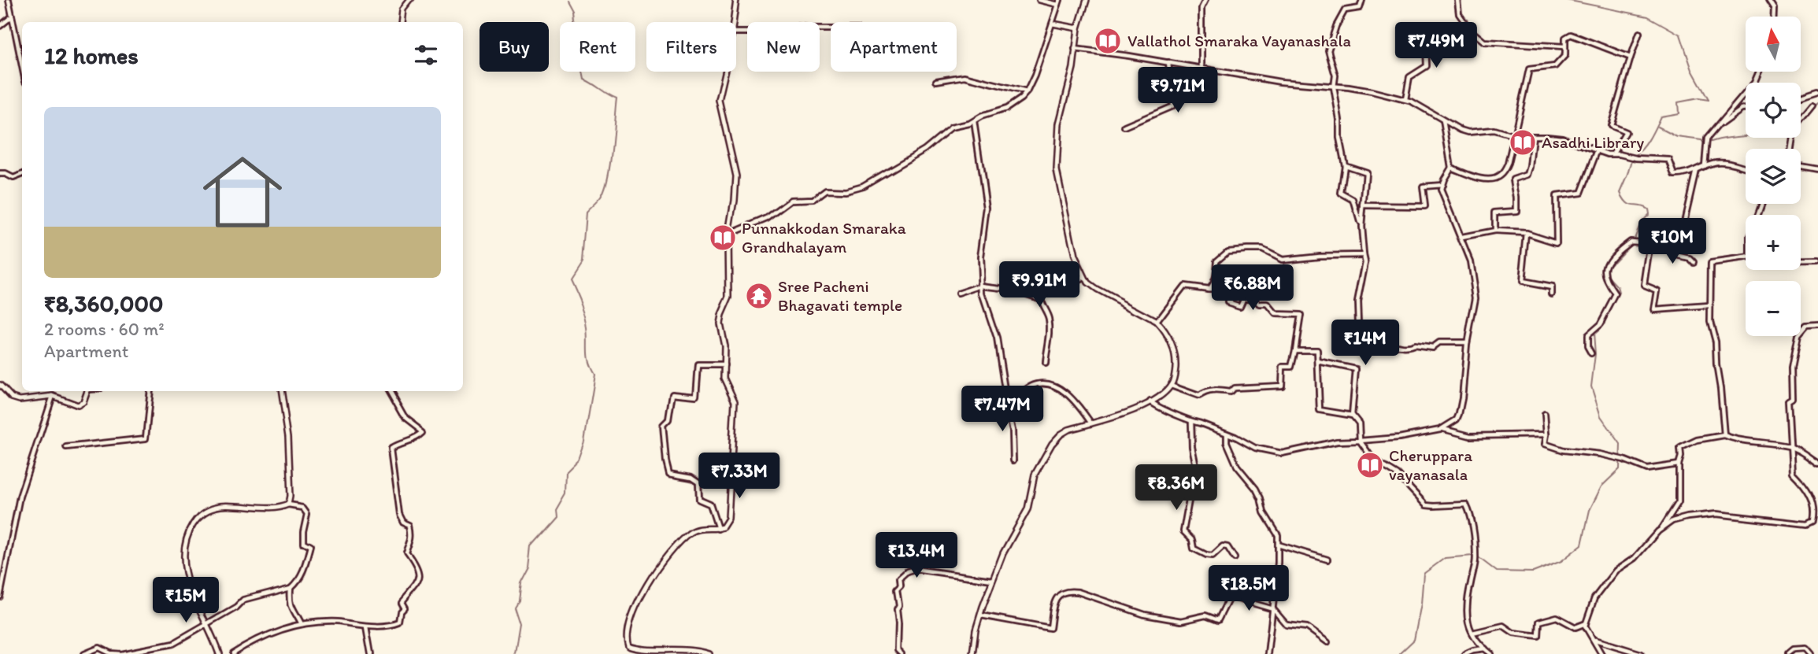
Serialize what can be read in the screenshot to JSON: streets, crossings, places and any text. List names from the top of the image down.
{
  "places": {
    "library": [
      "Vallathol Smaraka Vayanashala",
      "Asadhi Library",
      "Punnakkodan Smaraka Grandhalayam",
      "Cheruppara vayanasala"
    ],
    "temple": ["Sree Pacheni Bhagavati temple"]
  },
  "north": "top",
  "page": {
    "map_buttons": ["+", "−"],
    "price": [
      "₹7.49M",
      "₹9.71M",
      "₹10M",
      "₹9.91M",
      "₹6.88M",
      "₹14M",
      "₹7.47M",
      "₹7.33M",
      "₹8.36M",
      "₹13.4M",
      "₹18.5M",
      "₹15M"
    ],
    "chip": [
      "Buy",
      "Rent",
      "Filters",
      "New",
      "Apartment"
    ],
    "heading": "12 homes",
    "list": [
      {
        "name": "₹8,360,000",
        "note": "2 rooms · 60 m² · Apartment"
      }
    ]
  }
}
